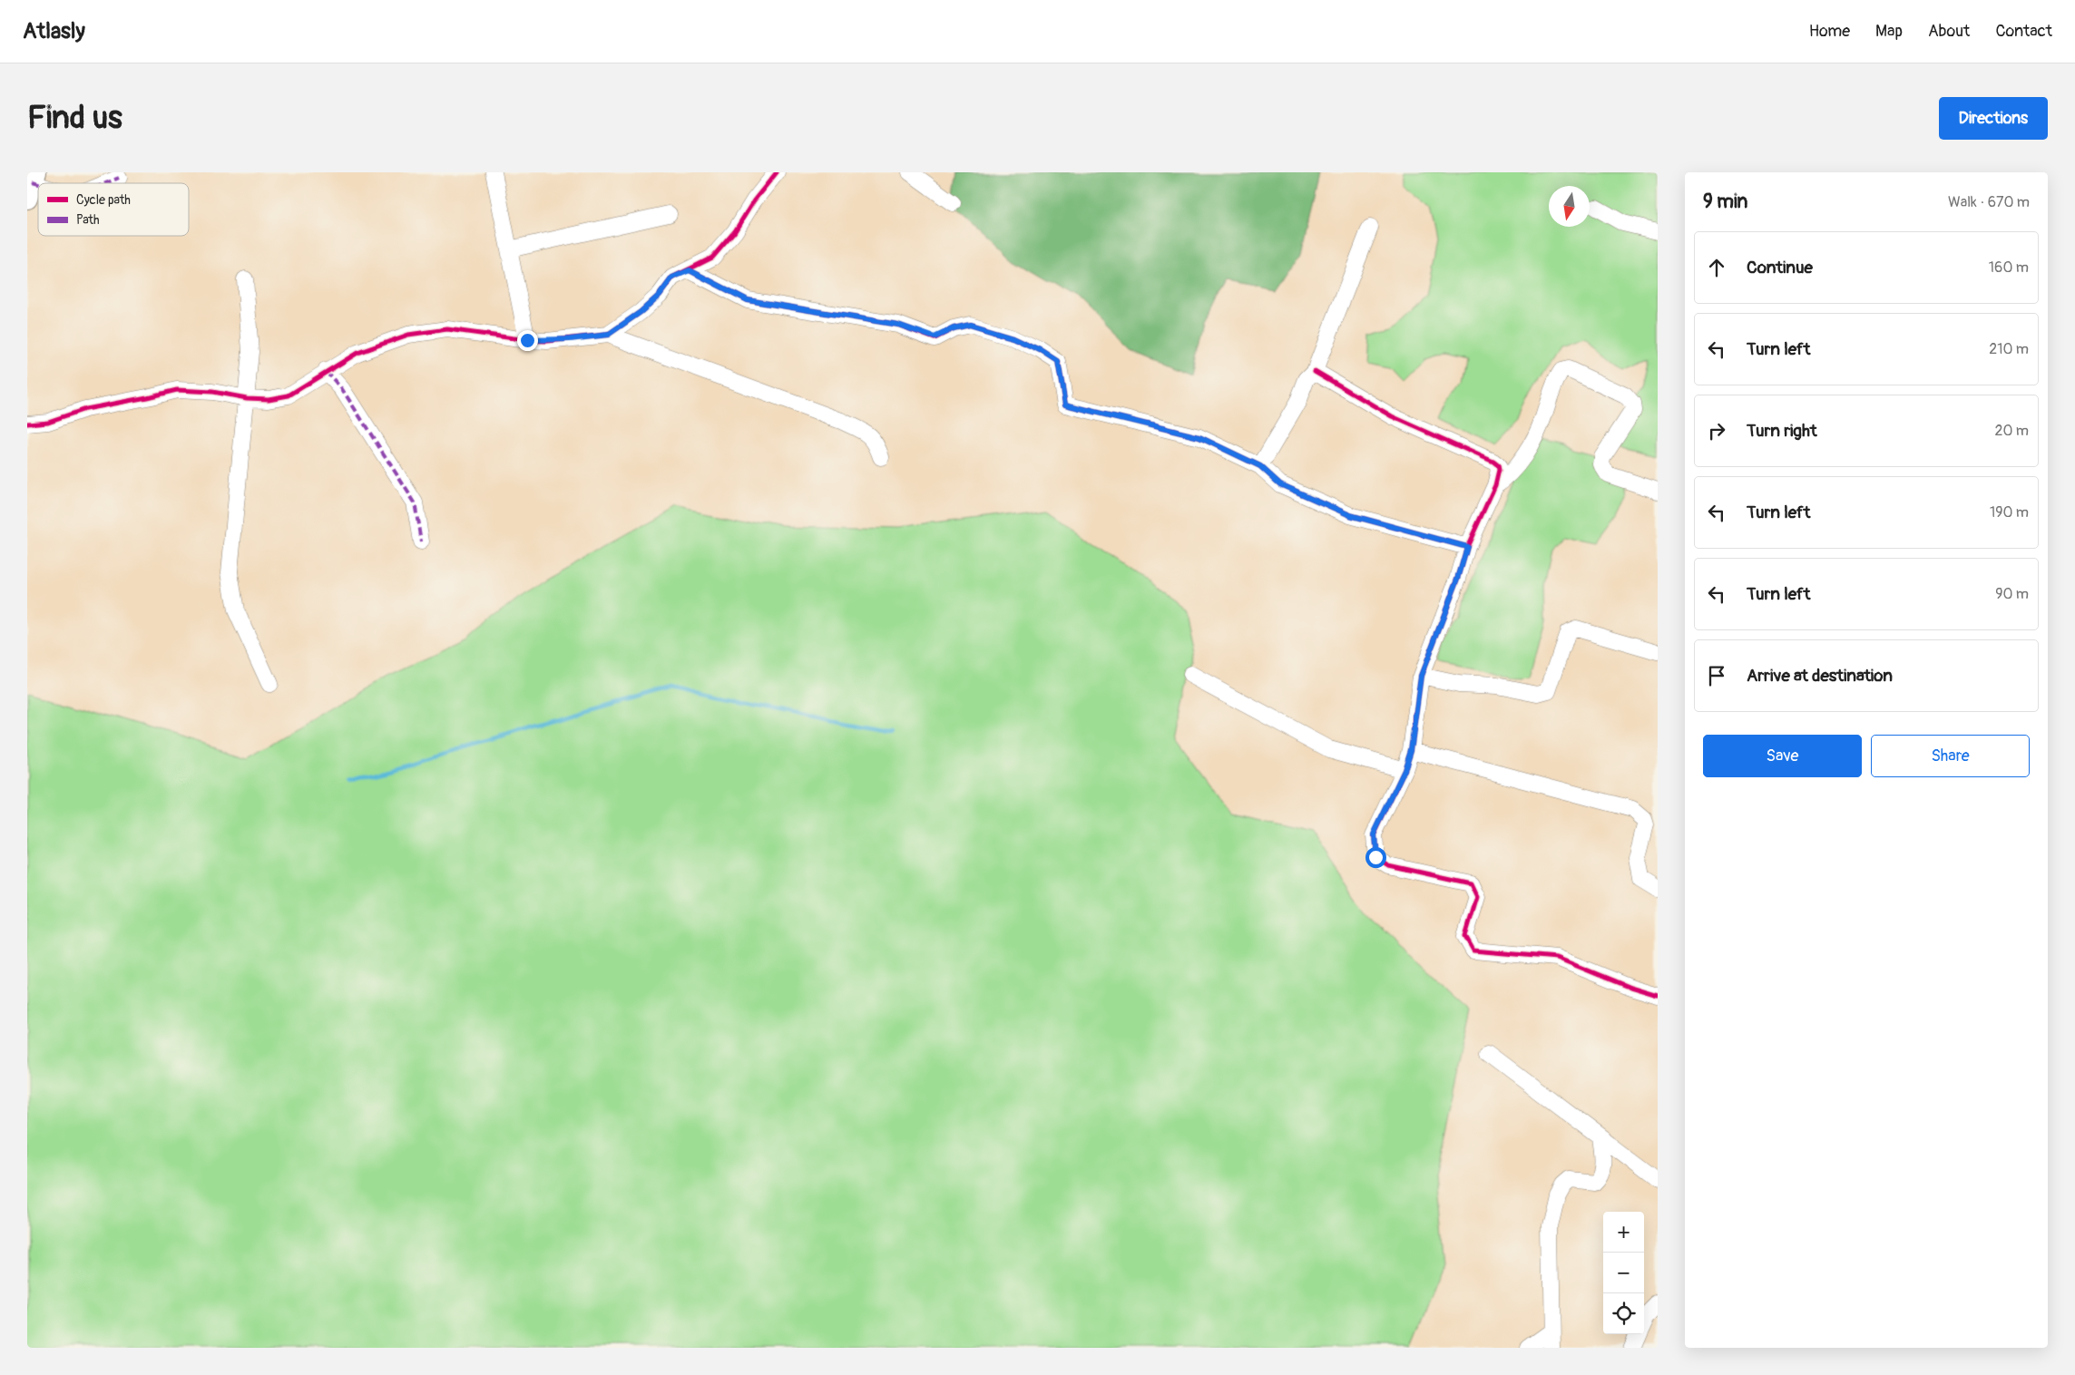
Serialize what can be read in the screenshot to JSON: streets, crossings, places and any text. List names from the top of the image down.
{
  "legend": ["Cycle path", "Path"],
  "north": "bottom",
  "page": {
    "header": "Atlasly",
    "nav": [
      "Home",
      "Map",
      "About",
      "Contact"
    ],
    "buttons": [
      "Directions",
      ["Save", "Share"]
    ],
    "title": "Find us",
    "heading": ["9 min", "Walk · 670 m"],
    "list": [
      ["Continue", "160 m"],
      ["Turn left", "210 m"],
      ["Turn right", "20 m"],
      ["Turn left", "190 m"],
      ["Turn left", "90 m"],
      "Arrive at destination"
    ],
    "map_buttons": ["+", "−"]
  }
}
